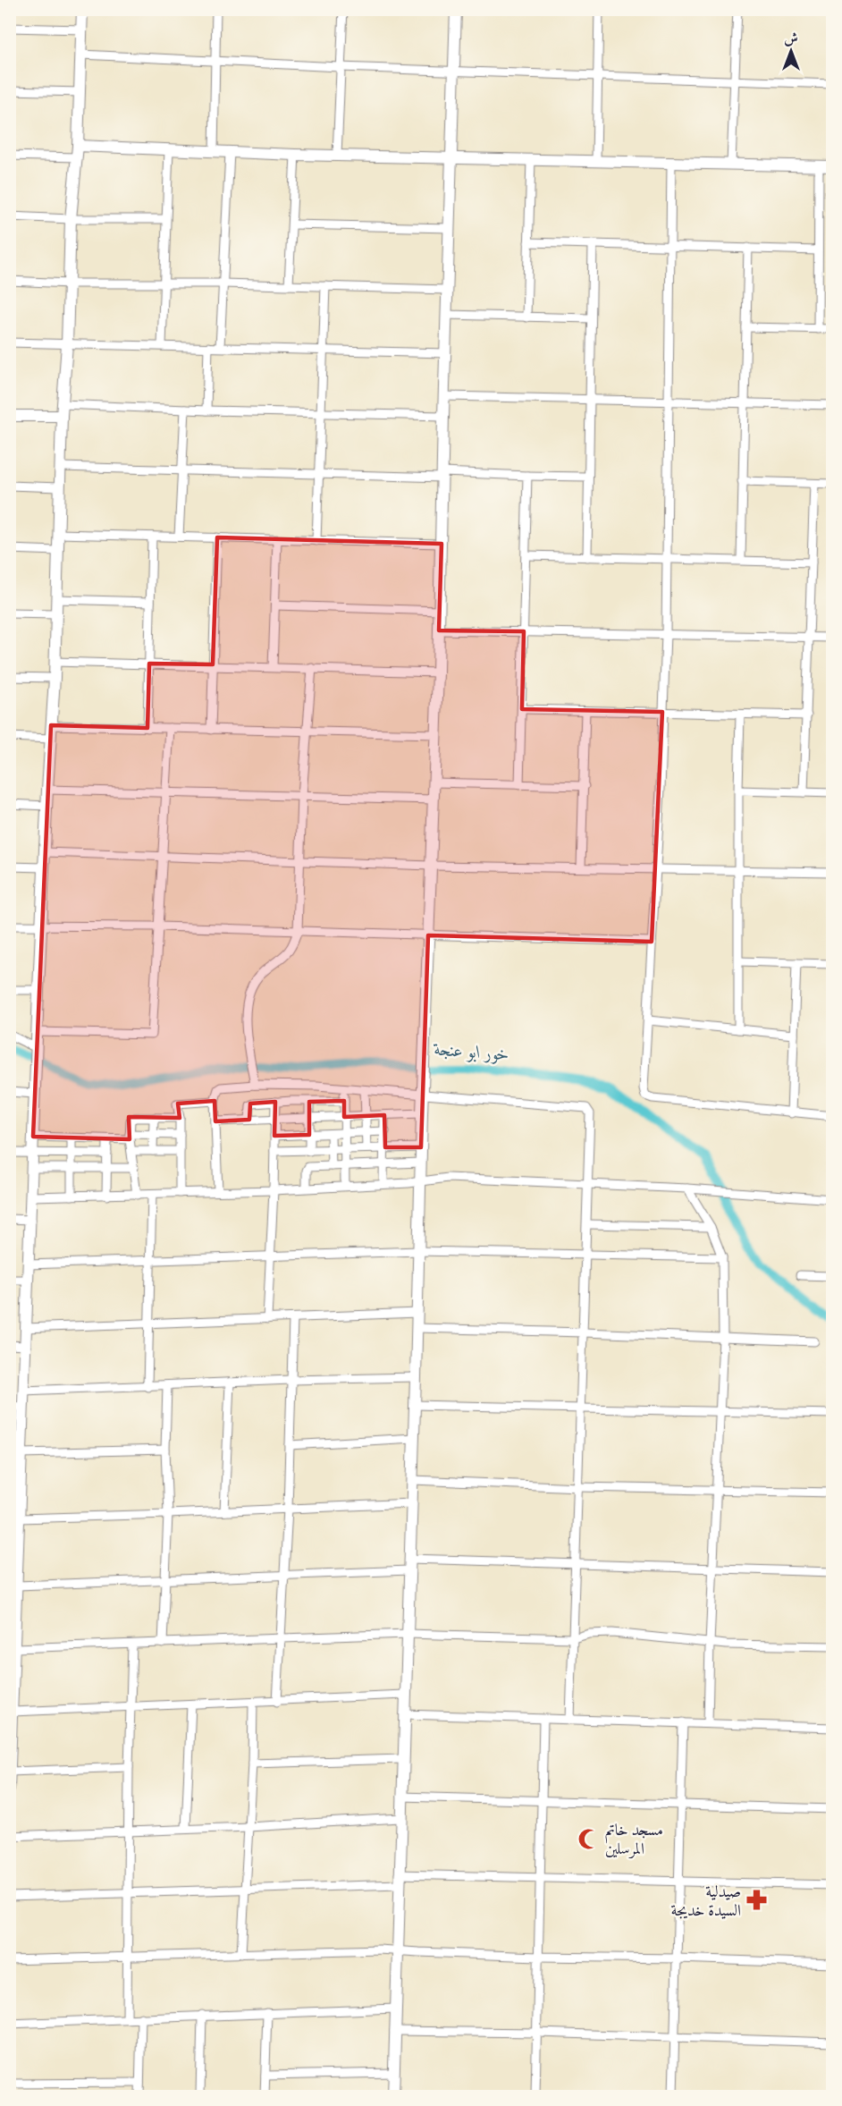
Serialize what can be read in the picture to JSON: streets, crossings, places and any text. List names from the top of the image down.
{
  "water": ["خور ابو عنجة"],
  "places": {
    "mosque": ["مسجد خاتم المرسلين"],
    "pharmacy": ["صيدلية السيدة خديجة"]
  },
  "north": "top"
}
